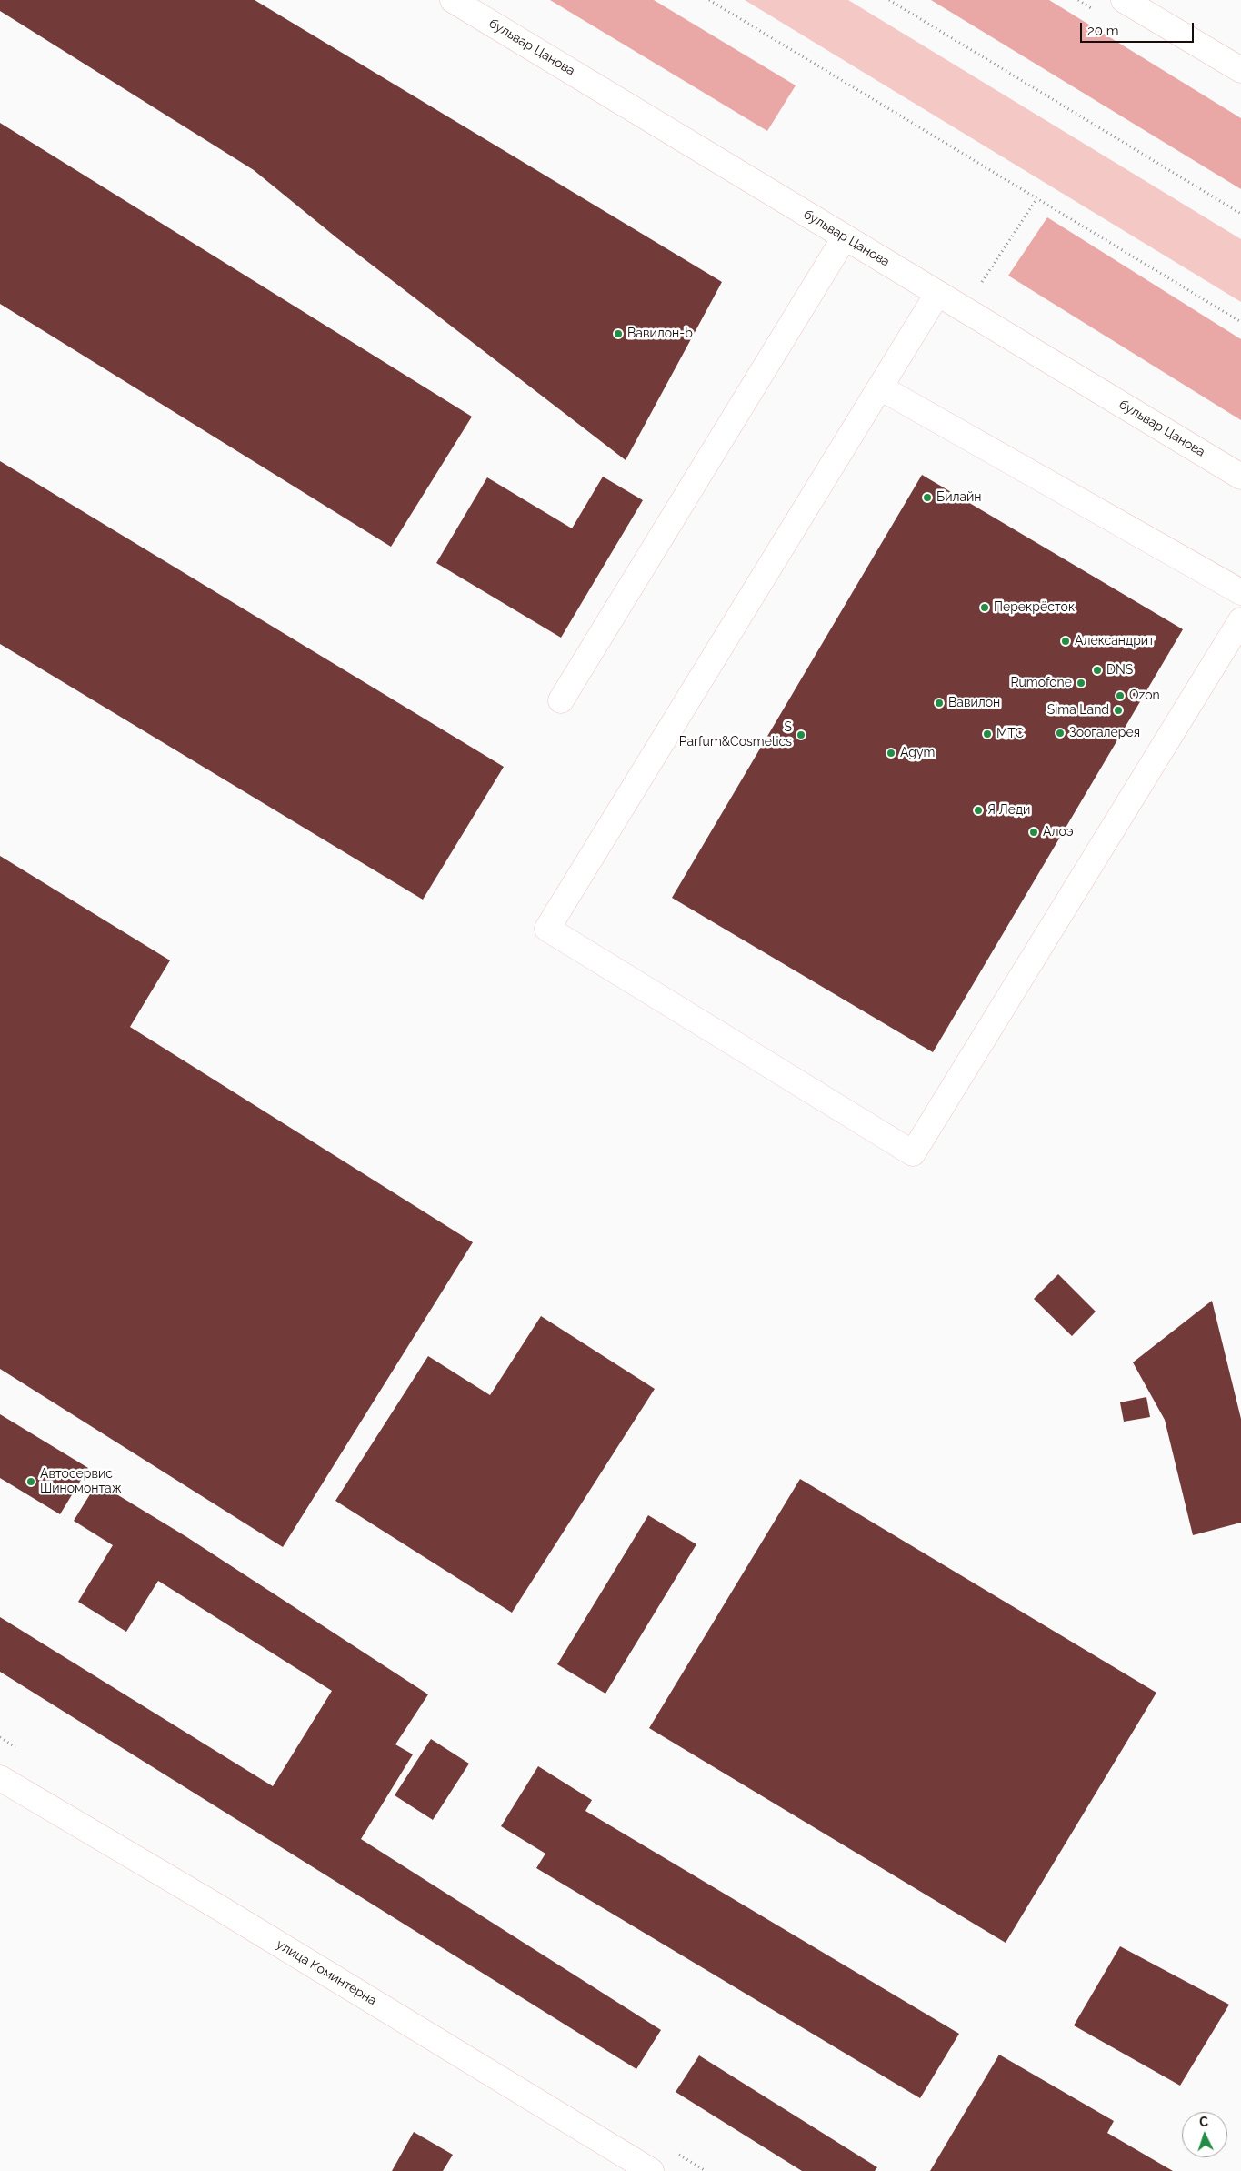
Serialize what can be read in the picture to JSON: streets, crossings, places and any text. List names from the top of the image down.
{
  "streets": {
    "street": ["бульвар Цанова", "улица Коминтерна"]
  },
  "places": [
    "Вавилон-b",
    "Билайн",
    "Перекрёсток",
    "Александрит",
    "DNS",
    "Rumofone",
    "Ozon",
    "Вавилон",
    "Sima Land",
    "Зоогалерея",
    "МТС",
    "S Parfum&Cosmetics",
    "Agym",
    "Я Леди",
    "Алоэ",
    "Автосервис Шиномонтаж"
  ],
  "scale_bar": "20 m",
  "north": "top"
}
